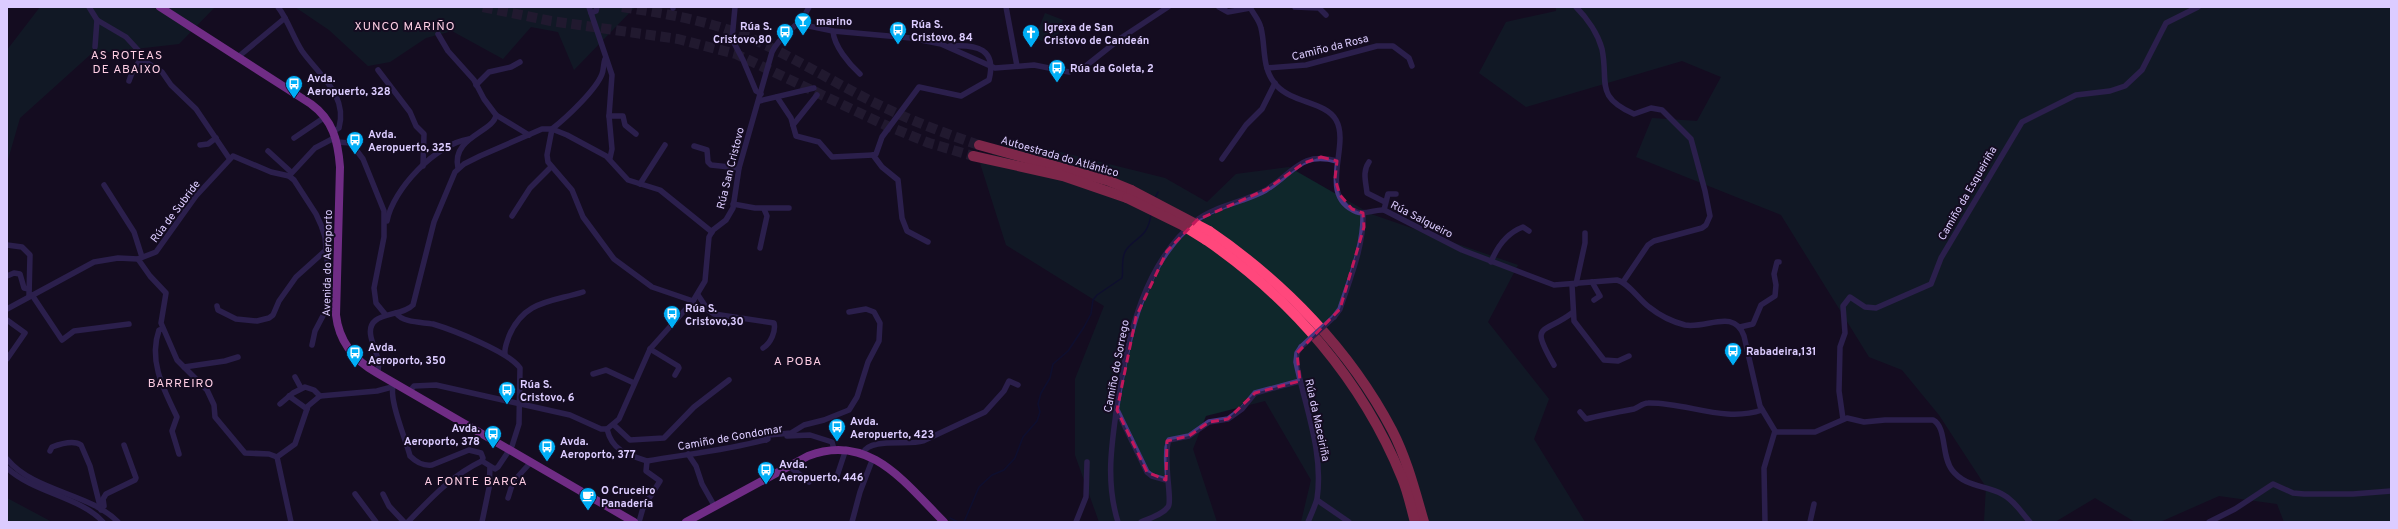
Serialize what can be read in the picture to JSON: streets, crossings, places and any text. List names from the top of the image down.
{
  "streets": {
    "highway": ["Autoestrada do Atlántico"],
    "main road": ["Avenida do Aeroporto"],
    "street": [
      "Camiño da Rosa",
      "Rúa San Cristovo",
      "Camiño da Esqueiriña",
      "Rúa de Subride",
      "Rúa Salgueiro",
      "Camiño do Sorrego",
      "Rúa da Maceiriña",
      "Camiño de Gondomar"
    ]
  },
  "crossings": [
    ["Rúa Salgueiro", "Rúa da Maceiriña"]
  ],
  "districts": [
    "XUNCO MARIÑO",
    "AS ROTEAS DE ABAIXO",
    "A POBA",
    "BARREIRO",
    "A FONTE BARCA"
  ],
  "places": {
    "bar": ["marino"],
    "bus stop": [
      "Rúa S. Cristovo, 84",
      "Rúa S. Cristovo,80",
      "Rúa da Goleta, 2",
      "Avda. Aeropuerto, 328",
      "Avda. Aeropuerto, 325",
      "Rúa S. Cristovo,30",
      "Rabadeira,131",
      "Avda. Aeroporto, 350",
      "Rúa S. Cristovo, 6",
      "Avda. Aeropuerto, 423",
      "Avda. Aeroporto, 378",
      "Avda. Aeroporto, 377",
      "Avda. Aeropuerto, 446"
    ],
    "church": ["Igrexa de San Cristovo de Candeán"],
    "cafe": ["O Cruceiro Panadería"]
  }
}
